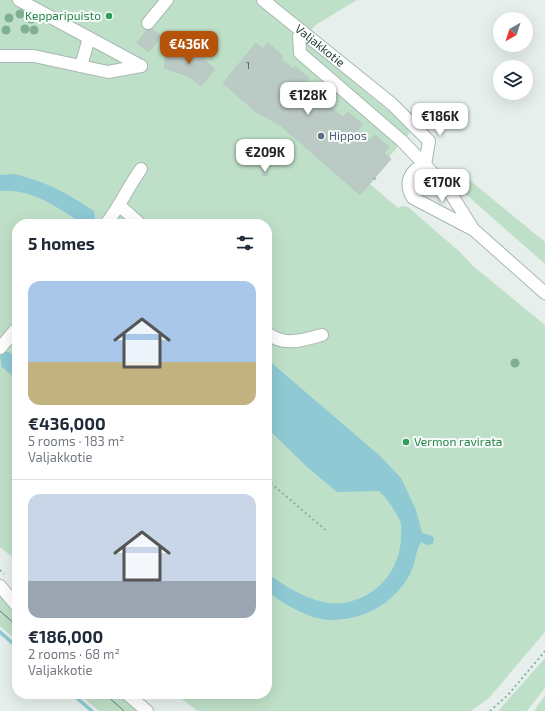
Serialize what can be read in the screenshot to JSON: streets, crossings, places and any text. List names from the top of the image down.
{
  "streets": {
    "street": ["Valjakkotie"]
  },
  "places": ["Kepparipuisto", "Hippos", "Vermon ravirata"],
  "house_numbers": ["1"],
  "north": "bottom left",
  "page": {
    "price": [
      "€436K",
      "€128K",
      "€186K",
      "€209K",
      "€170K"
    ],
    "heading": "5 homes",
    "list": [
      {
        "name": "€436,000",
        "note": "5 rooms · 183 m² · Valjakkotie"
      },
      {
        "name": "€186,000",
        "note": "2 rooms · 68 m² · Valjakkotie"
      }
    ]
  }
}
